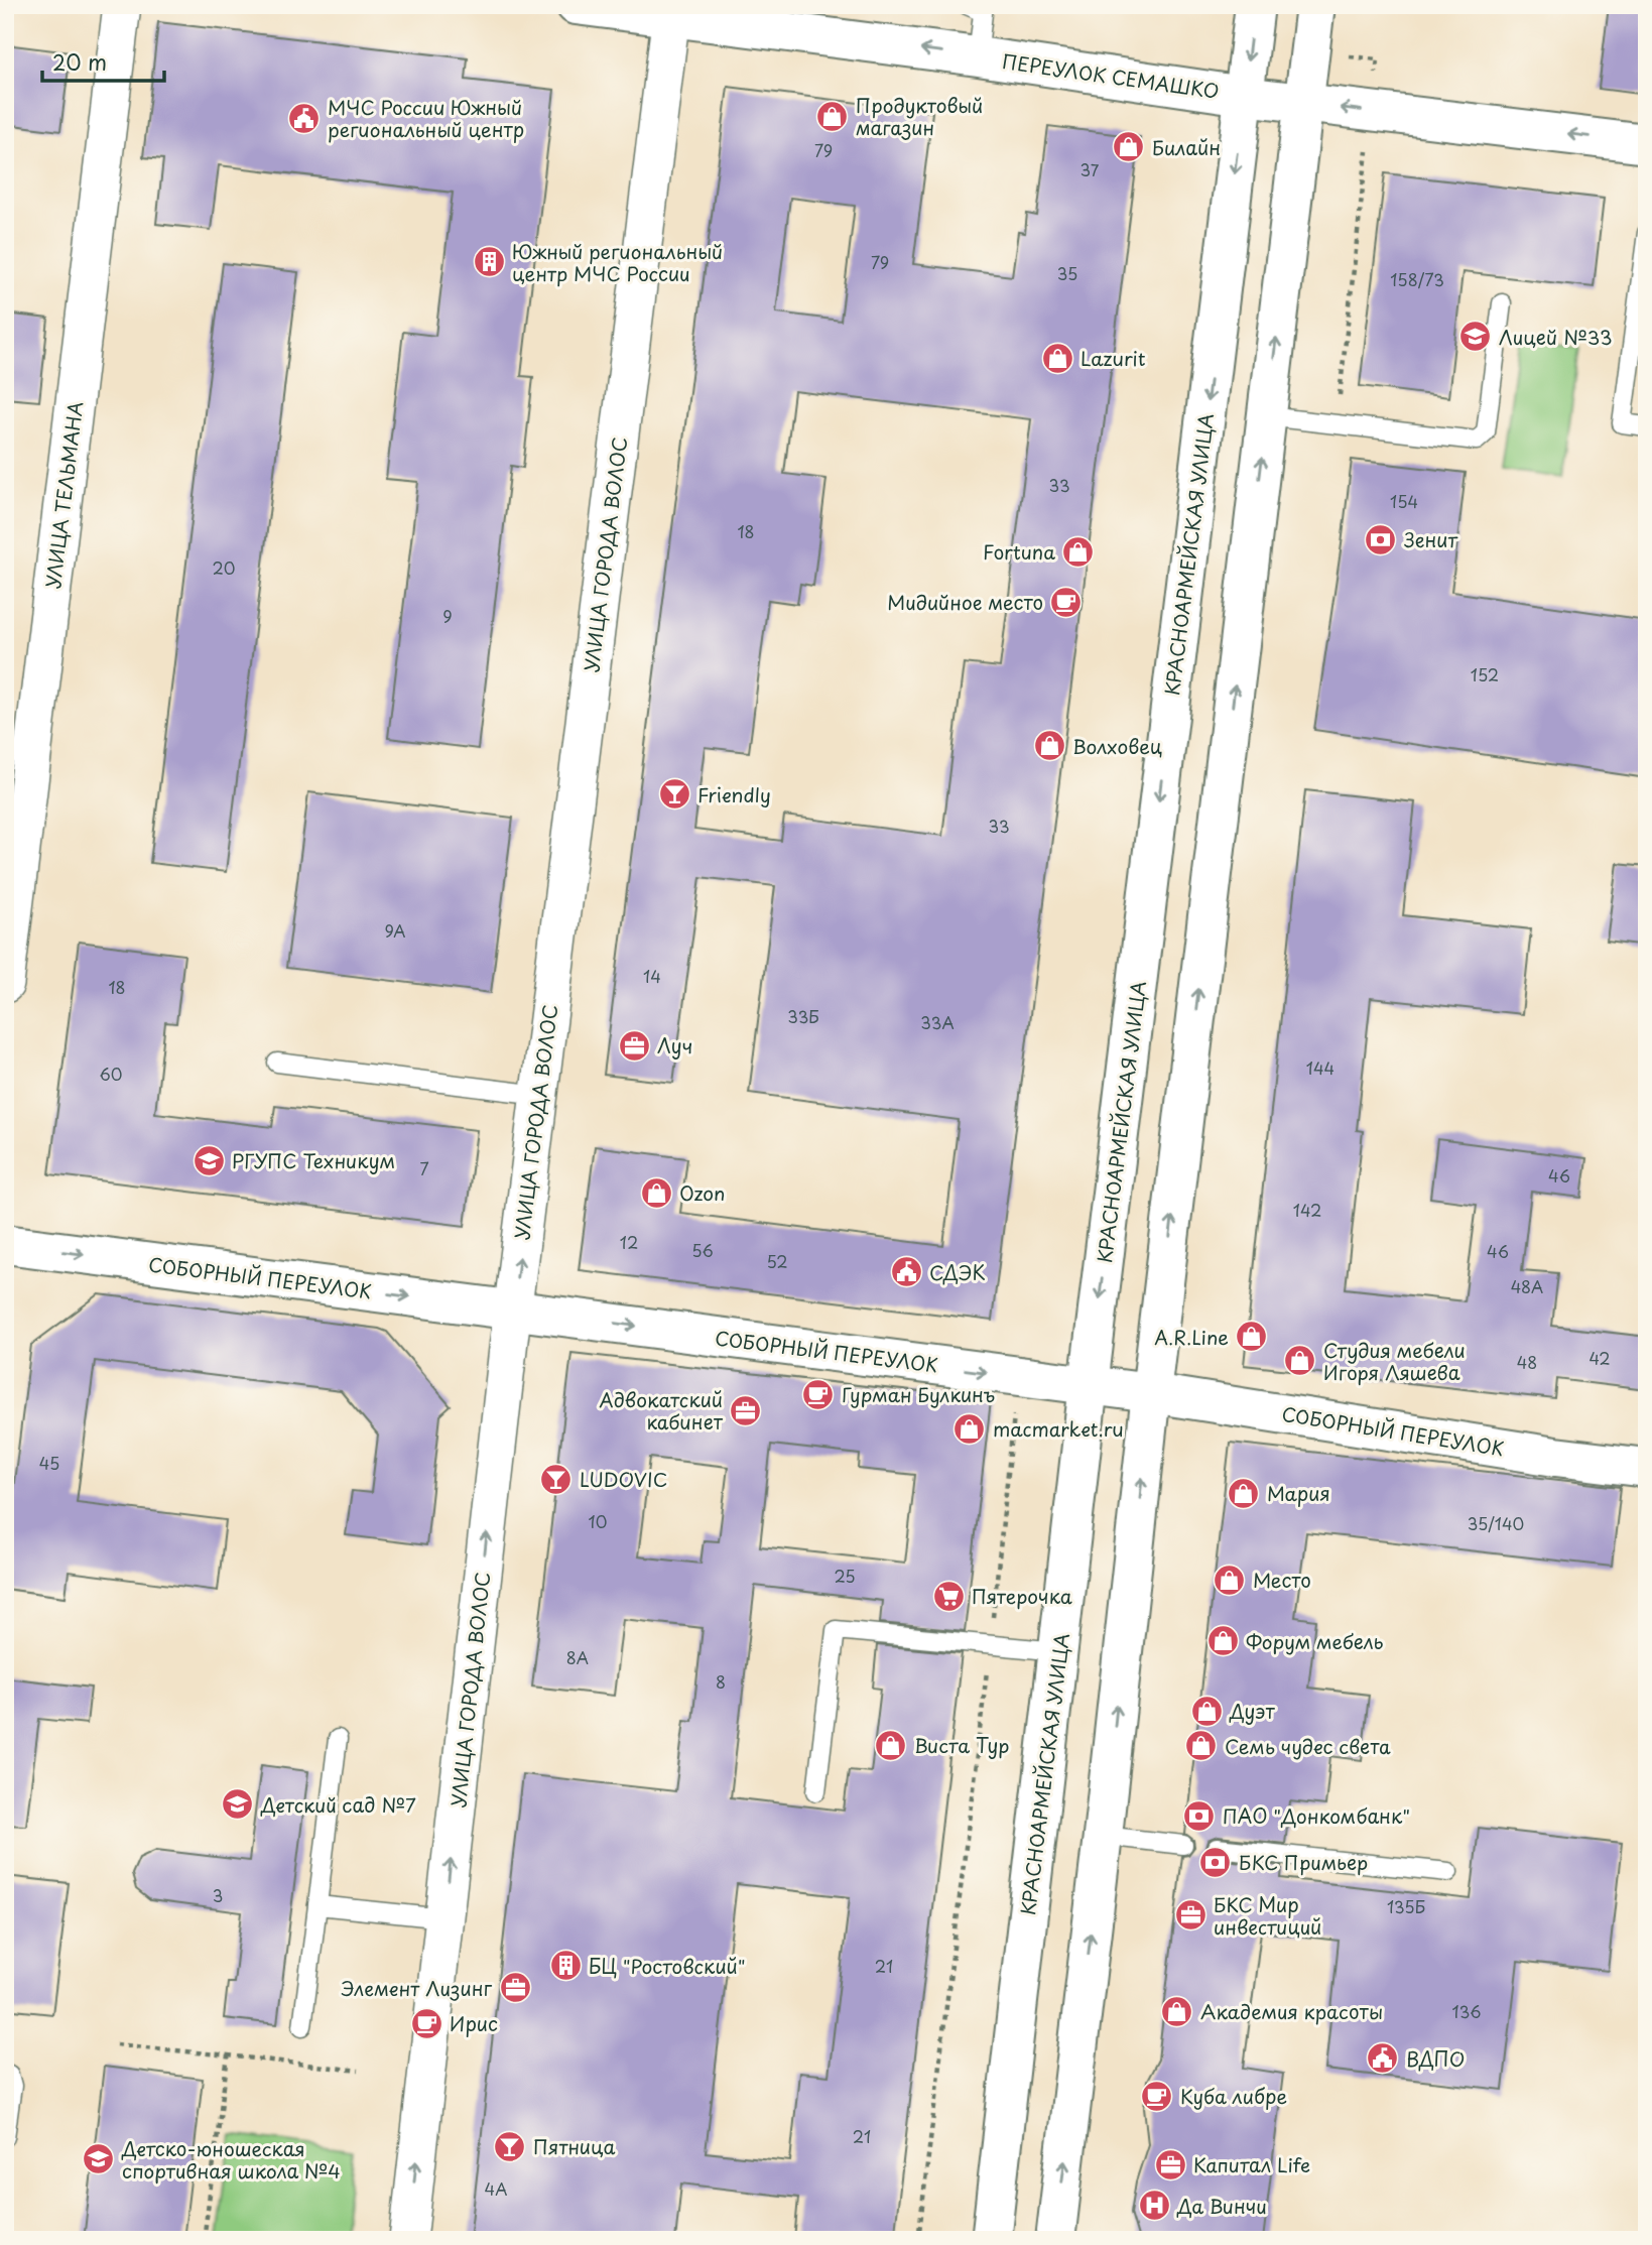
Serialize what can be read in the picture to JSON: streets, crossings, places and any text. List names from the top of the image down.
{
  "streets": {
    "main road": ["ПЕРЕУЛОК СЕМАШКО", "КРАСНОАРМЕЙСКАЯ УЛИЦА", "СОБОРНЫЙ ПЕРЕУЛОК"],
    "street": ["УЛИЦА ТЕЛЬМАНА", "УЛИЦА ГОРОДА ВОЛОС"]
  },
  "crossings": [
    ["ПЕРЕУЛОК СЕМАШКО", "УЛИЦА ГОРОДА ВОЛОС"],
    ["ПЕРЕУЛОК СЕМАШКО", "КРАСНОАРМЕЙСКАЯ УЛИЦА"],
    ["УЛИЦА ГОРОДА ВОЛОС", "СОБОРНЫЙ ПЕРЕУЛОК"],
    ["КРАСНОАРМЕЙСКАЯ УЛИЦА", "СОБОРНЫЙ ПЕРЕУЛОК"]
  ],
  "one_way": ["ПЕРЕУЛОК СЕМАШКО", "УЛИЦА ГОРОДА ВОЛОС", "СОБОРНЫЙ ПЕРЕУЛОК"],
  "places": {
    "shop": [
      "Продуктовый магазин",
      "Билайн",
      "Lazurit",
      "Fortuna",
      "Волховец",
      "Ozon",
      "A.R.Line",
      "Студия мебели Игоря Ляшева",
      "macmarket.ru",
      "Мария",
      "Место",
      "Форум мебель",
      "Дуэт",
      "Виста Тур",
      "Семь чудес света",
      "Академия красоты"
    ],
    "public building": ["МЧС России Южный региональный центр", "СДЭК", "ВДПО"],
    "building": ["Южный региональный центр МЧС России", "БЦ \"Ростовский\""],
    "school or university": [
      "Лицей №33",
      "РГУПС Техникум",
      "Детский сад №7",
      "Детско-юношеская спортивная школа №4"
    ],
    "bank": ["Зенит", "ПАО \"Донкомбанк\"", "БКС Примьер"],
    "cafe": [
      "Мидийное место",
      "Гурман Булкинъ",
      "Ирис",
      "Куба либре"
    ],
    "bar": ["Friendly", "LUDOVIC", "Пятница"],
    "office": [
      "Луч",
      "Адвокатский кабинет",
      "БКС Мир инвестиций",
      "Элемент Лизинг",
      "Капитал Life"
    ],
    "supermarket": ["Пятерочка"],
    "hospital": ["Да Винчи"]
  },
  "house_numbers": [
    "79",
    "37",
    "79",
    "35",
    "158/73",
    "33",
    "154",
    "18",
    "20",
    "9",
    "152",
    "33",
    "9А",
    "14",
    "18",
    "33Б",
    "33А",
    "144",
    "60",
    "7",
    "46",
    "142",
    "12",
    "56",
    "46",
    "52",
    "48А",
    "42",
    "48",
    "45",
    "10",
    "35/140",
    "25",
    "8А",
    "8",
    "3",
    "135Б",
    "21",
    "136",
    "21",
    "4А"
  ],
  "scale_bar": "20 m"
}
